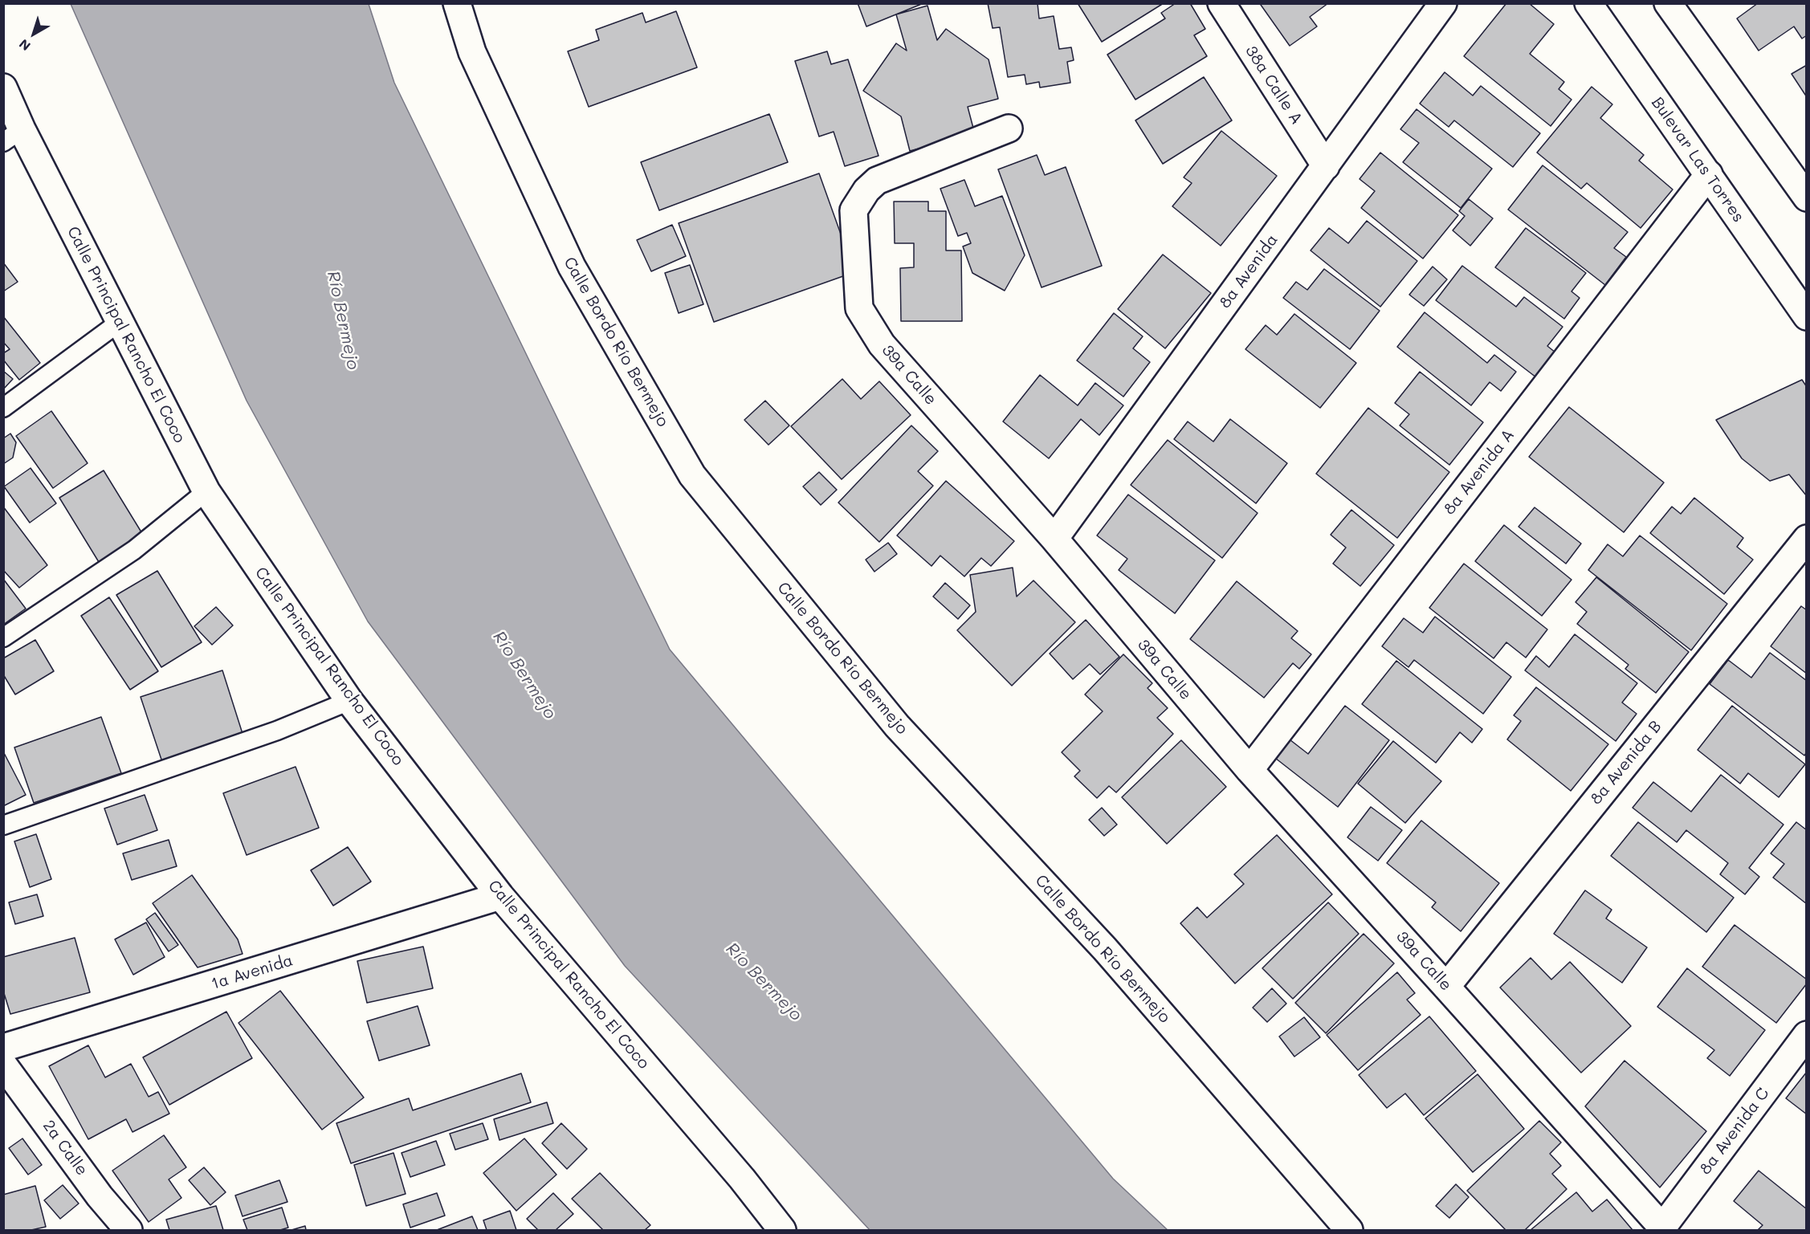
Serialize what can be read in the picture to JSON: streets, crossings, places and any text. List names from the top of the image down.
{
  "streets": {
    "street": [
      "38a Calle A",
      "Bulevar Las Torres",
      "8a Avenida",
      "Calle Principal Rancho El Coco",
      "Calle Bordo Río Bermejo",
      "39a Calle",
      "8a Avenida A",
      "8a Avenida B",
      "1a Avenida",
      "8a Avenida C",
      "2a Calle"
    ]
  },
  "crossings": [
    ["38a Calle A", "8a Avenida"],
    ["Bulevar Las Torres", "8a Avenida A"],
    ["8a Avenida", "39a Calle"],
    ["Calle Principal Rancho El Coco", "1a Avenida"],
    ["39a Calle", "8a Avenida A"],
    ["39a Calle", "8a Avenida B"],
    ["39a Calle", "8a Avenida C"]
  ],
  "water": ["Río Bermejo"],
  "north": "bottom left"
}
